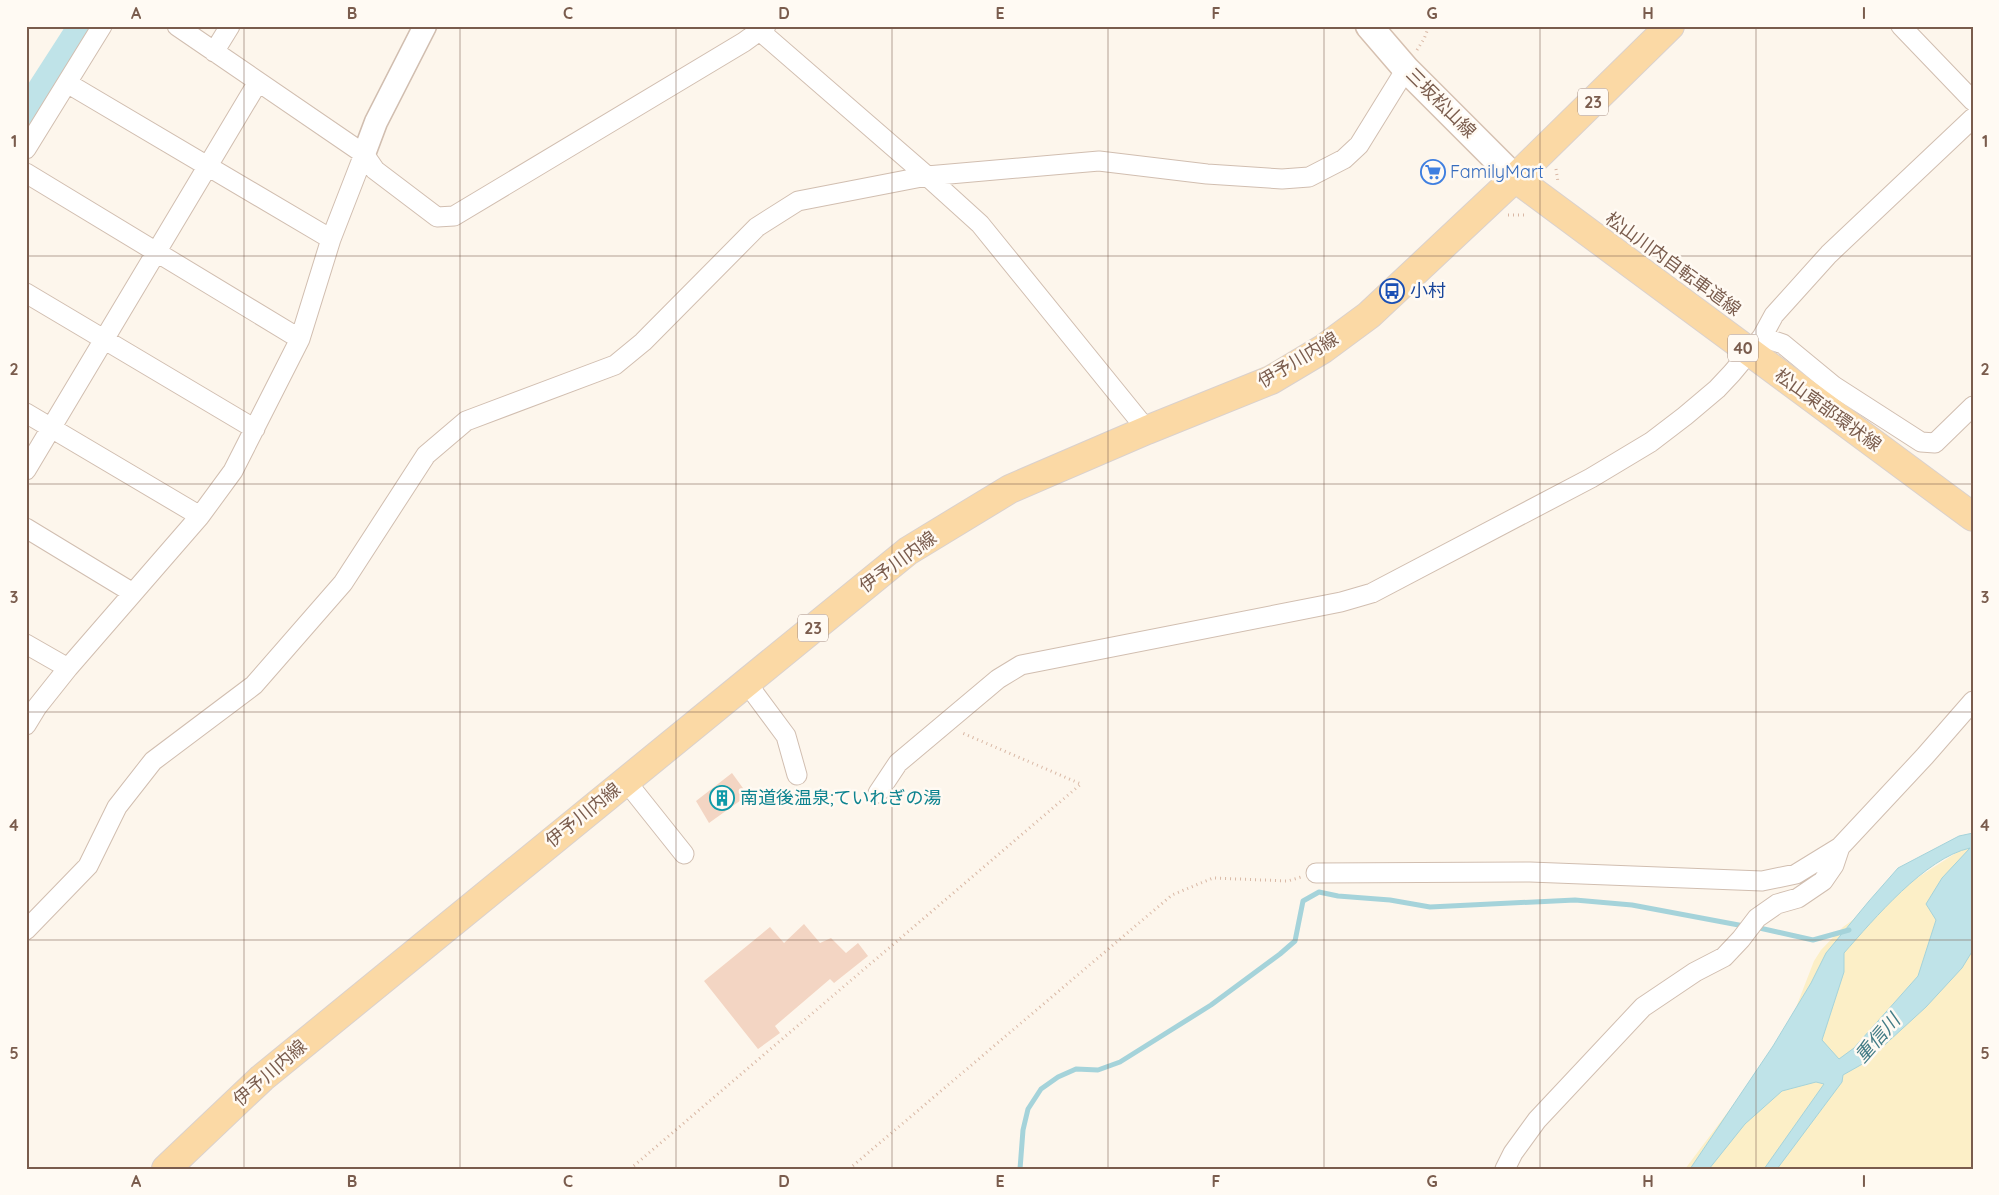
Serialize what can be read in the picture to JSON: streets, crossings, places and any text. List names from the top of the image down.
{
  "streets": {
    "main road": [
      "23",
      "三坂松山線",
      "40",
      "伊予川内線",
      "松山東部環状線"
    ]
  },
  "crossings": [
    ["三坂松山線", "伊予川内線"],
    ["三坂松山線", "松山東部環状線"],
    ["伊予川内線", "松山東部環状線"]
  ],
  "water": ["重信川"],
  "places": {
    "supermarket": ["FamilyMart"],
    "bus stop": ["小村"],
    "building": ["南道後温泉;ていれぎの湯"]
  },
  "grid": {
    "columns": [
      "A",
      "B",
      "C",
      "D",
      "E",
      "F",
      "G",
      "H",
      "I"
    ],
    "rows": [
      "1",
      "2",
      "3",
      "4",
      "5"
    ]
  }
}
